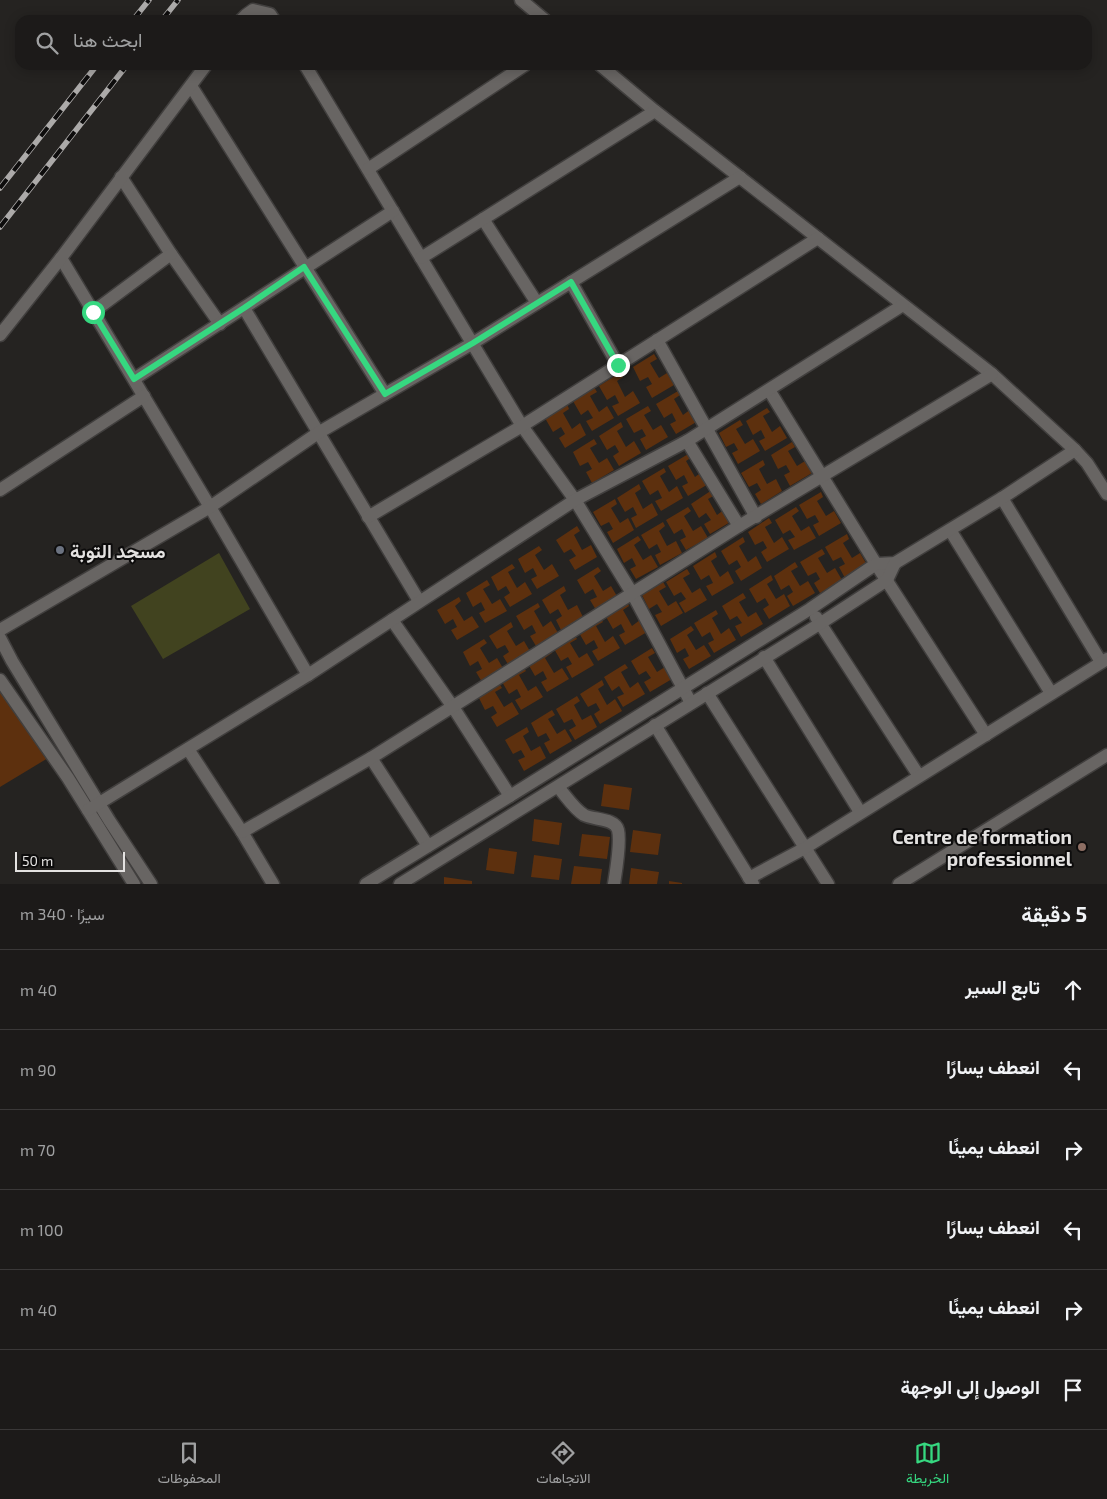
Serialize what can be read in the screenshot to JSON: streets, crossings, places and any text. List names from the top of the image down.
{
  "places": ["مسجد التوبة", "Centre de formation professionnel"],
  "scale_bar": "50 m",
  "page": {
    "search": "ابحث هنا",
    "scale": "50 m",
    "heading": ["5 دقيقة", "سيرًا · 340 m"],
    "list": [
      ["تابع السير", "40 m"],
      ["انعطف يسارًا", "90 m"],
      ["انعطف يمينًا", "70 m"],
      ["انعطف يسارًا", "100 m"],
      ["انعطف يمينًا", "40 m"],
      "الوصول إلى الوجهة"
    ],
    "nav": ["الخريطة", "الاتجاهات", "المحفوظات"]
  }
}
